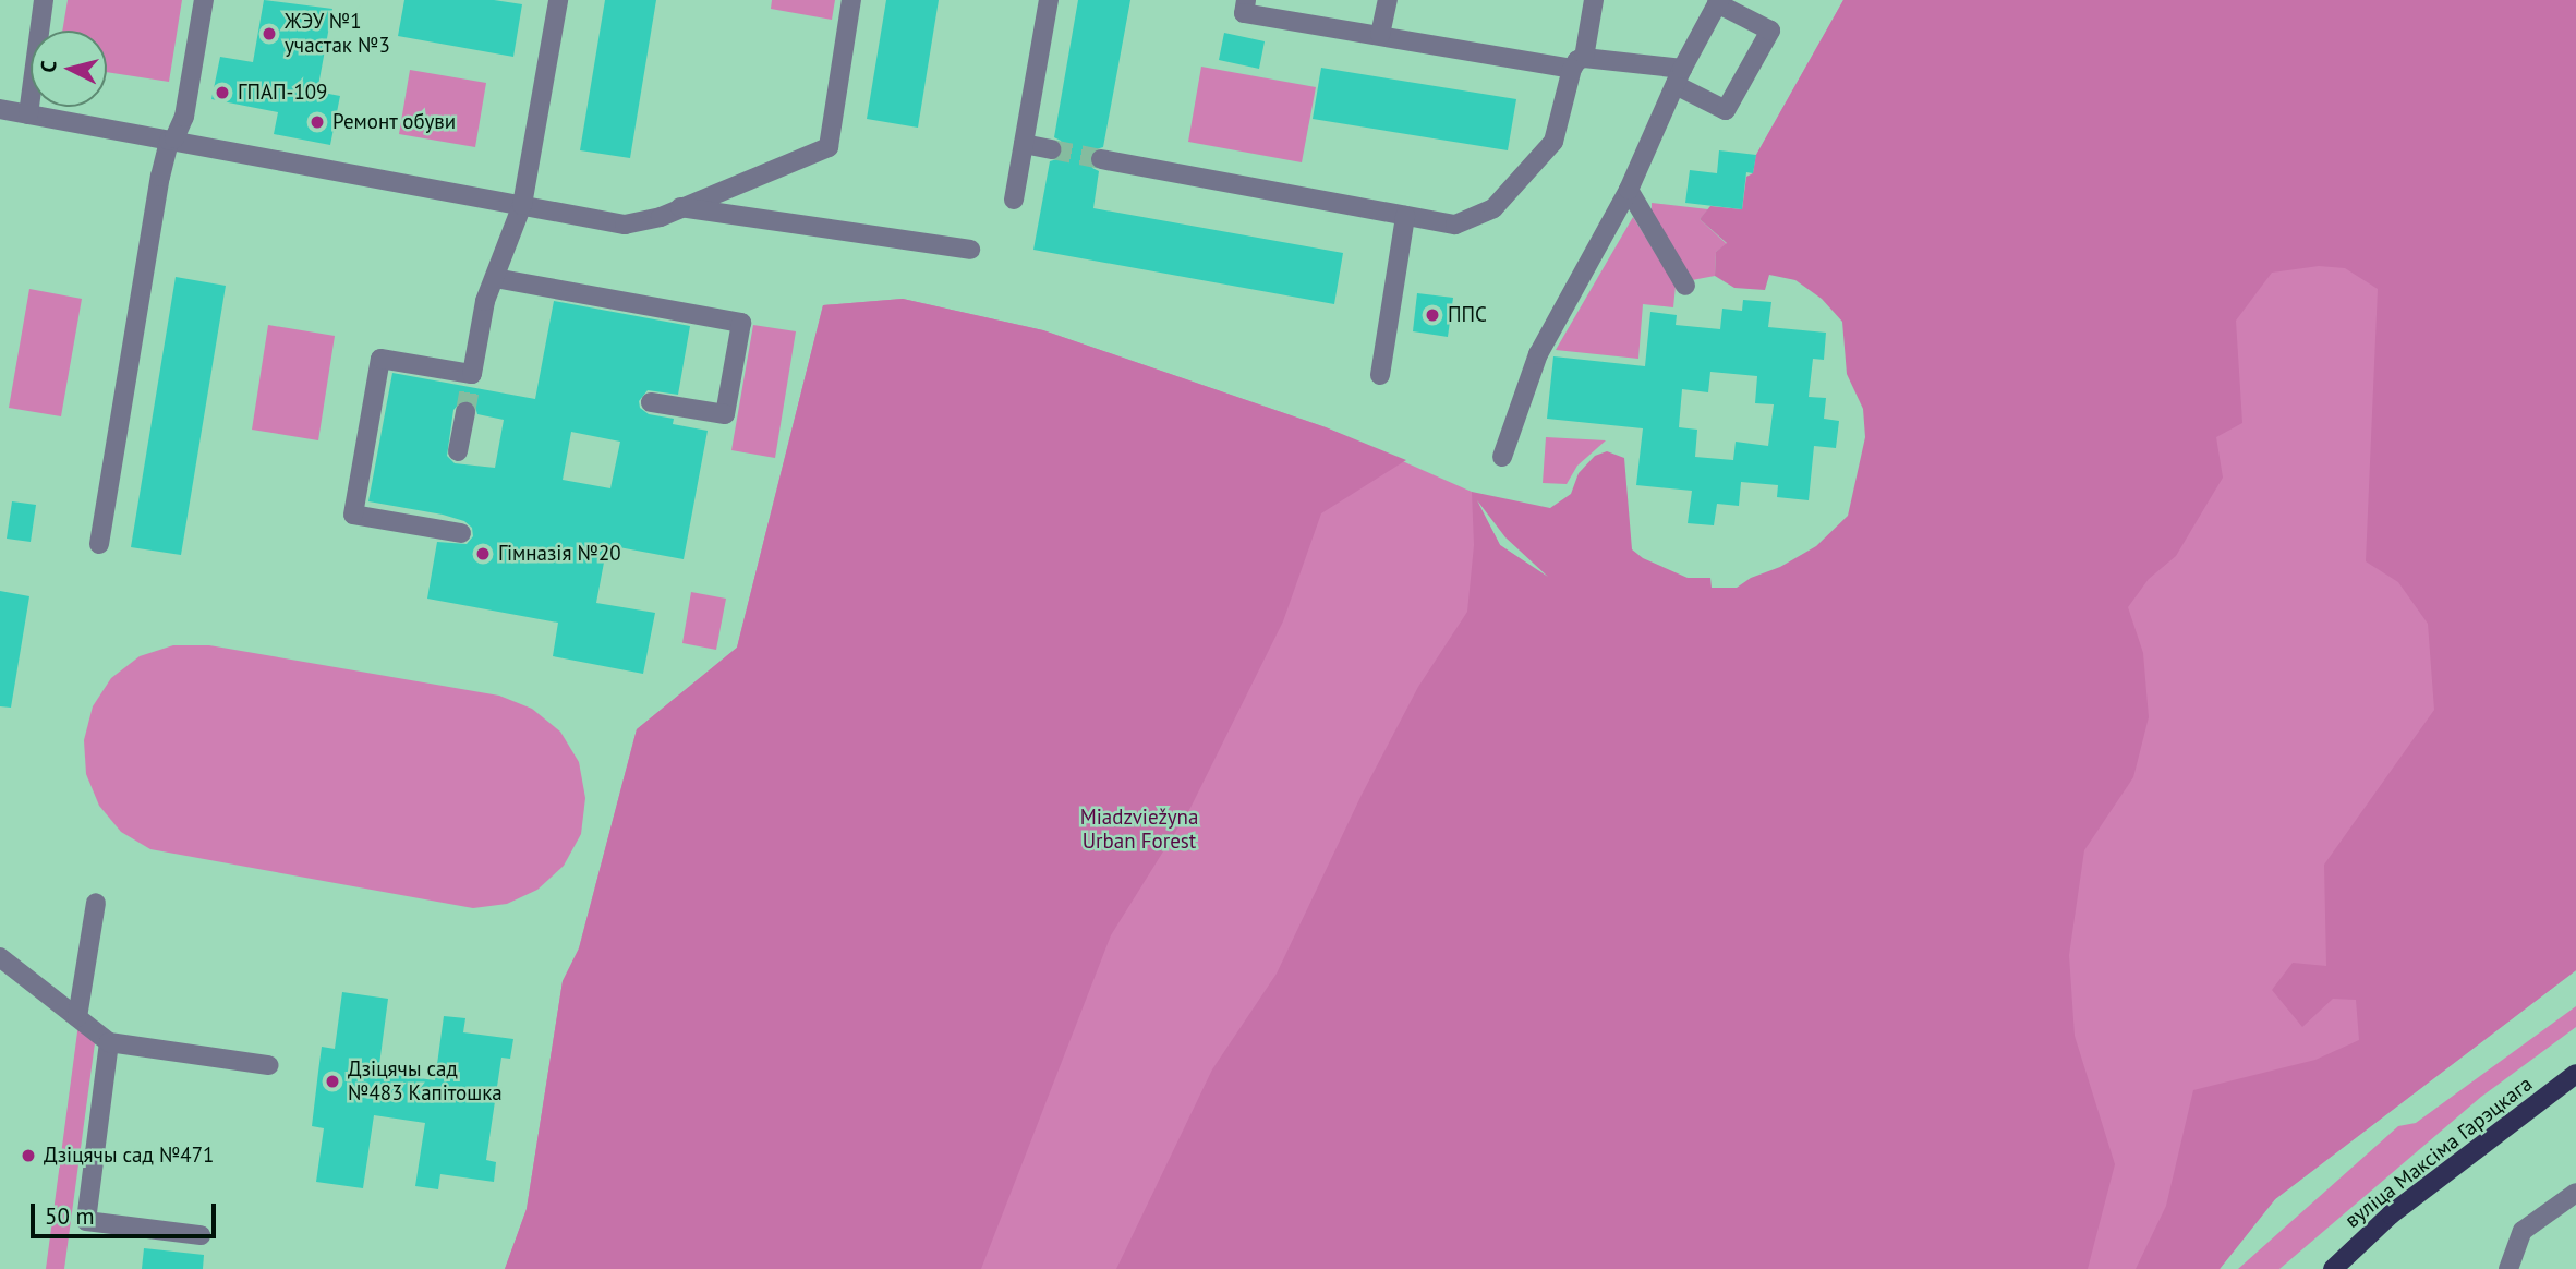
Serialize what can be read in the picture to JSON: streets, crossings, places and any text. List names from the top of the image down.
{
  "streets": {
    "main road": ["вуліца Максіма Гарэцкага"]
  },
  "parks": ["Miadzviežyna Urban Forest"],
  "places": [
    "ЖЭУ №1 участак №3",
    "ГПАП-109",
    "Ремонт обуви",
    "ППС",
    "Гімназія №20",
    "Дзіцячы сад №483 Капітошка",
    "Дзіцячы сад №471"
  ],
  "scale_bar": "50 m",
  "north": "left"
}
